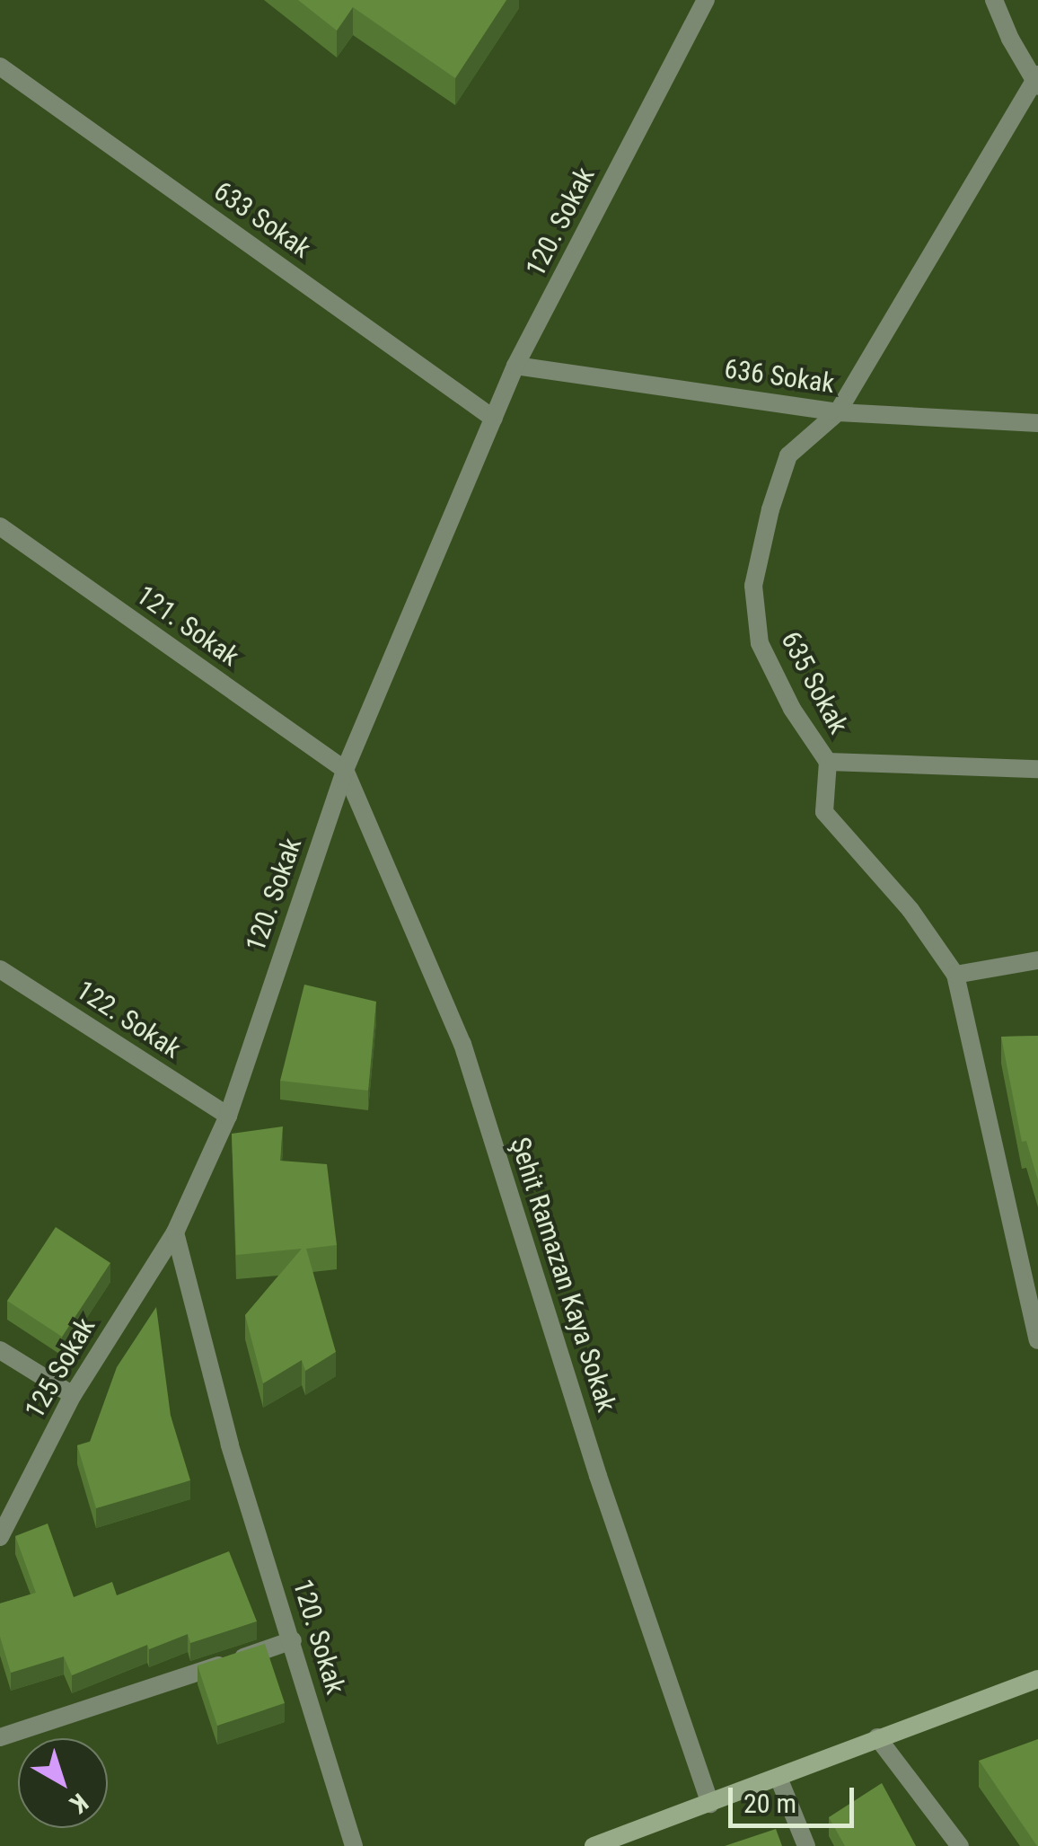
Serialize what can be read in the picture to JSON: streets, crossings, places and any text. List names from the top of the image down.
{
  "streets": {
    "street": [
      "633 Sokak",
      "120. Sokak",
      "636 Sokak",
      "121. Sokak",
      "635 Sokak",
      "122. Sokak",
      "Şehit Ramazan Kaya Sokak",
      "125 Sokak"
    ]
  },
  "crossings": [
    ["633 Sokak", "120. Sokak"],
    ["120. Sokak", "636 Sokak"],
    ["120. Sokak", "121. Sokak"],
    ["120. Sokak", "122. Sokak"],
    ["120. Sokak", "Şehit Ramazan Kaya Sokak"],
    ["120. Sokak", "125 Sokak"],
    ["636 Sokak", "635 Sokak"],
    ["121. Sokak", "Şehit Ramazan Kaya Sokak"]
  ],
  "scale_bar": "20 m",
  "north": "bottom right"
}
